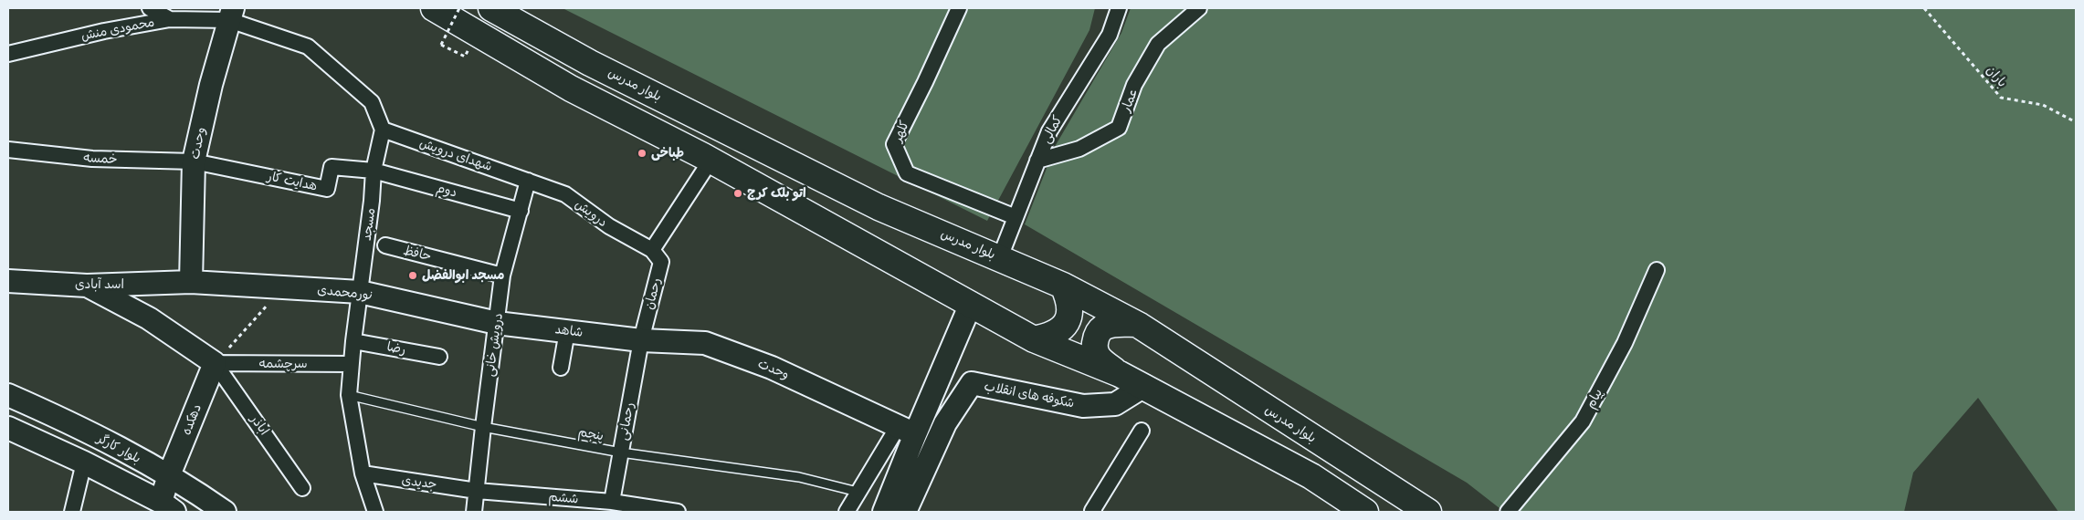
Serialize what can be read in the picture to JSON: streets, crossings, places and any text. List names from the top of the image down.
{
  "streets": {
    "highway": ["بلوار مدرس"],
    "street": [
      "محمودی منش",
      "عمار",
      "کمالی",
      "کلهر",
      "وحدت",
      "شهدای درویش",
      "خمسه",
      "هدایت کار",
      "دوم",
      "درویش",
      "مسجد",
      "حافظ",
      "اسد آبادی",
      "نورمحمدی",
      "رحمان",
      "شاهد",
      "درویش خانی",
      "رضا",
      "سرچشمه",
      "شکوفه های انقلاب",
      "پیام",
      "دهکده",
      "رحمانی",
      "اباذر",
      "بلوار کارگر",
      "جدیدی",
      "ششم"
    ],
    "lane": ["پنجم"],
    "path": ["باران"]
  },
  "crossings": [
    ["محمودی منش", "وحدت"],
    ["بلوار مدرس", "کمالی"],
    ["عمار", "کمالی"],
    ["کمالی", "کلهر"],
    ["وحدت", "خمسه"],
    ["وحدت", "هدایت کار"],
    ["وحدت", "اسد آبادی"],
    ["وحدت", "نورمحمدی"],
    ["وحدت", "رحمان"],
    ["وحدت", "شاهد"],
    ["وحدت", "رحمانی"],
    ["شهدای درویش", "درویش"],
    ["شهدای درویش", "مسجد"],
    ["شهدای درویش", "درویش خانی"],
    ["خمسه", "هدایت کار"],
    ["هدایت کار", "دوم"],
    ["هدایت کار", "مسجد"],
    ["دوم", "مسجد"],
    ["دوم", "درویش خانی"],
    ["درویش", "رحمان"],
    ["درویش", "درویش خانی"],
    ["مسجد", "نورمحمدی"],
    ["مسجد", "رضا"],
    ["مسجد", "سرچشمه"],
    ["مسجد", "پنجم"],
    ["مسجد", "جدیدی"],
    ["حافظ", "درویش خانی"],
    ["اسد آبادی", "نورمحمدی"],
    ["نورمحمدی", "شاهد"],
    ["نورمحمدی", "درویش خانی"],
    ["رحمان", "شاهد"],
    ["رحمان", "رحمانی"],
    ["شاهد", "درویش خانی"],
    ["شاهد", "رحمانی"],
    ["درویش خانی", "پنجم"],
    ["درویش خانی", "جدیدی"],
    ["درویش خانی", "ششم"],
    ["سرچشمه", "دهکده"],
    ["سرچشمه", "اباذر"],
    ["دهکده", "اباذر"],
    ["دهکده", "بلوار کارگر"],
    ["رحمانی", "پنجم"],
    ["رحمانی", "ششم"],
    ["جدیدی", "ششم"]
  ],
  "places": ["طباخی", "اتو بلک کرج", "مسجد ابوالفضل"]
}
